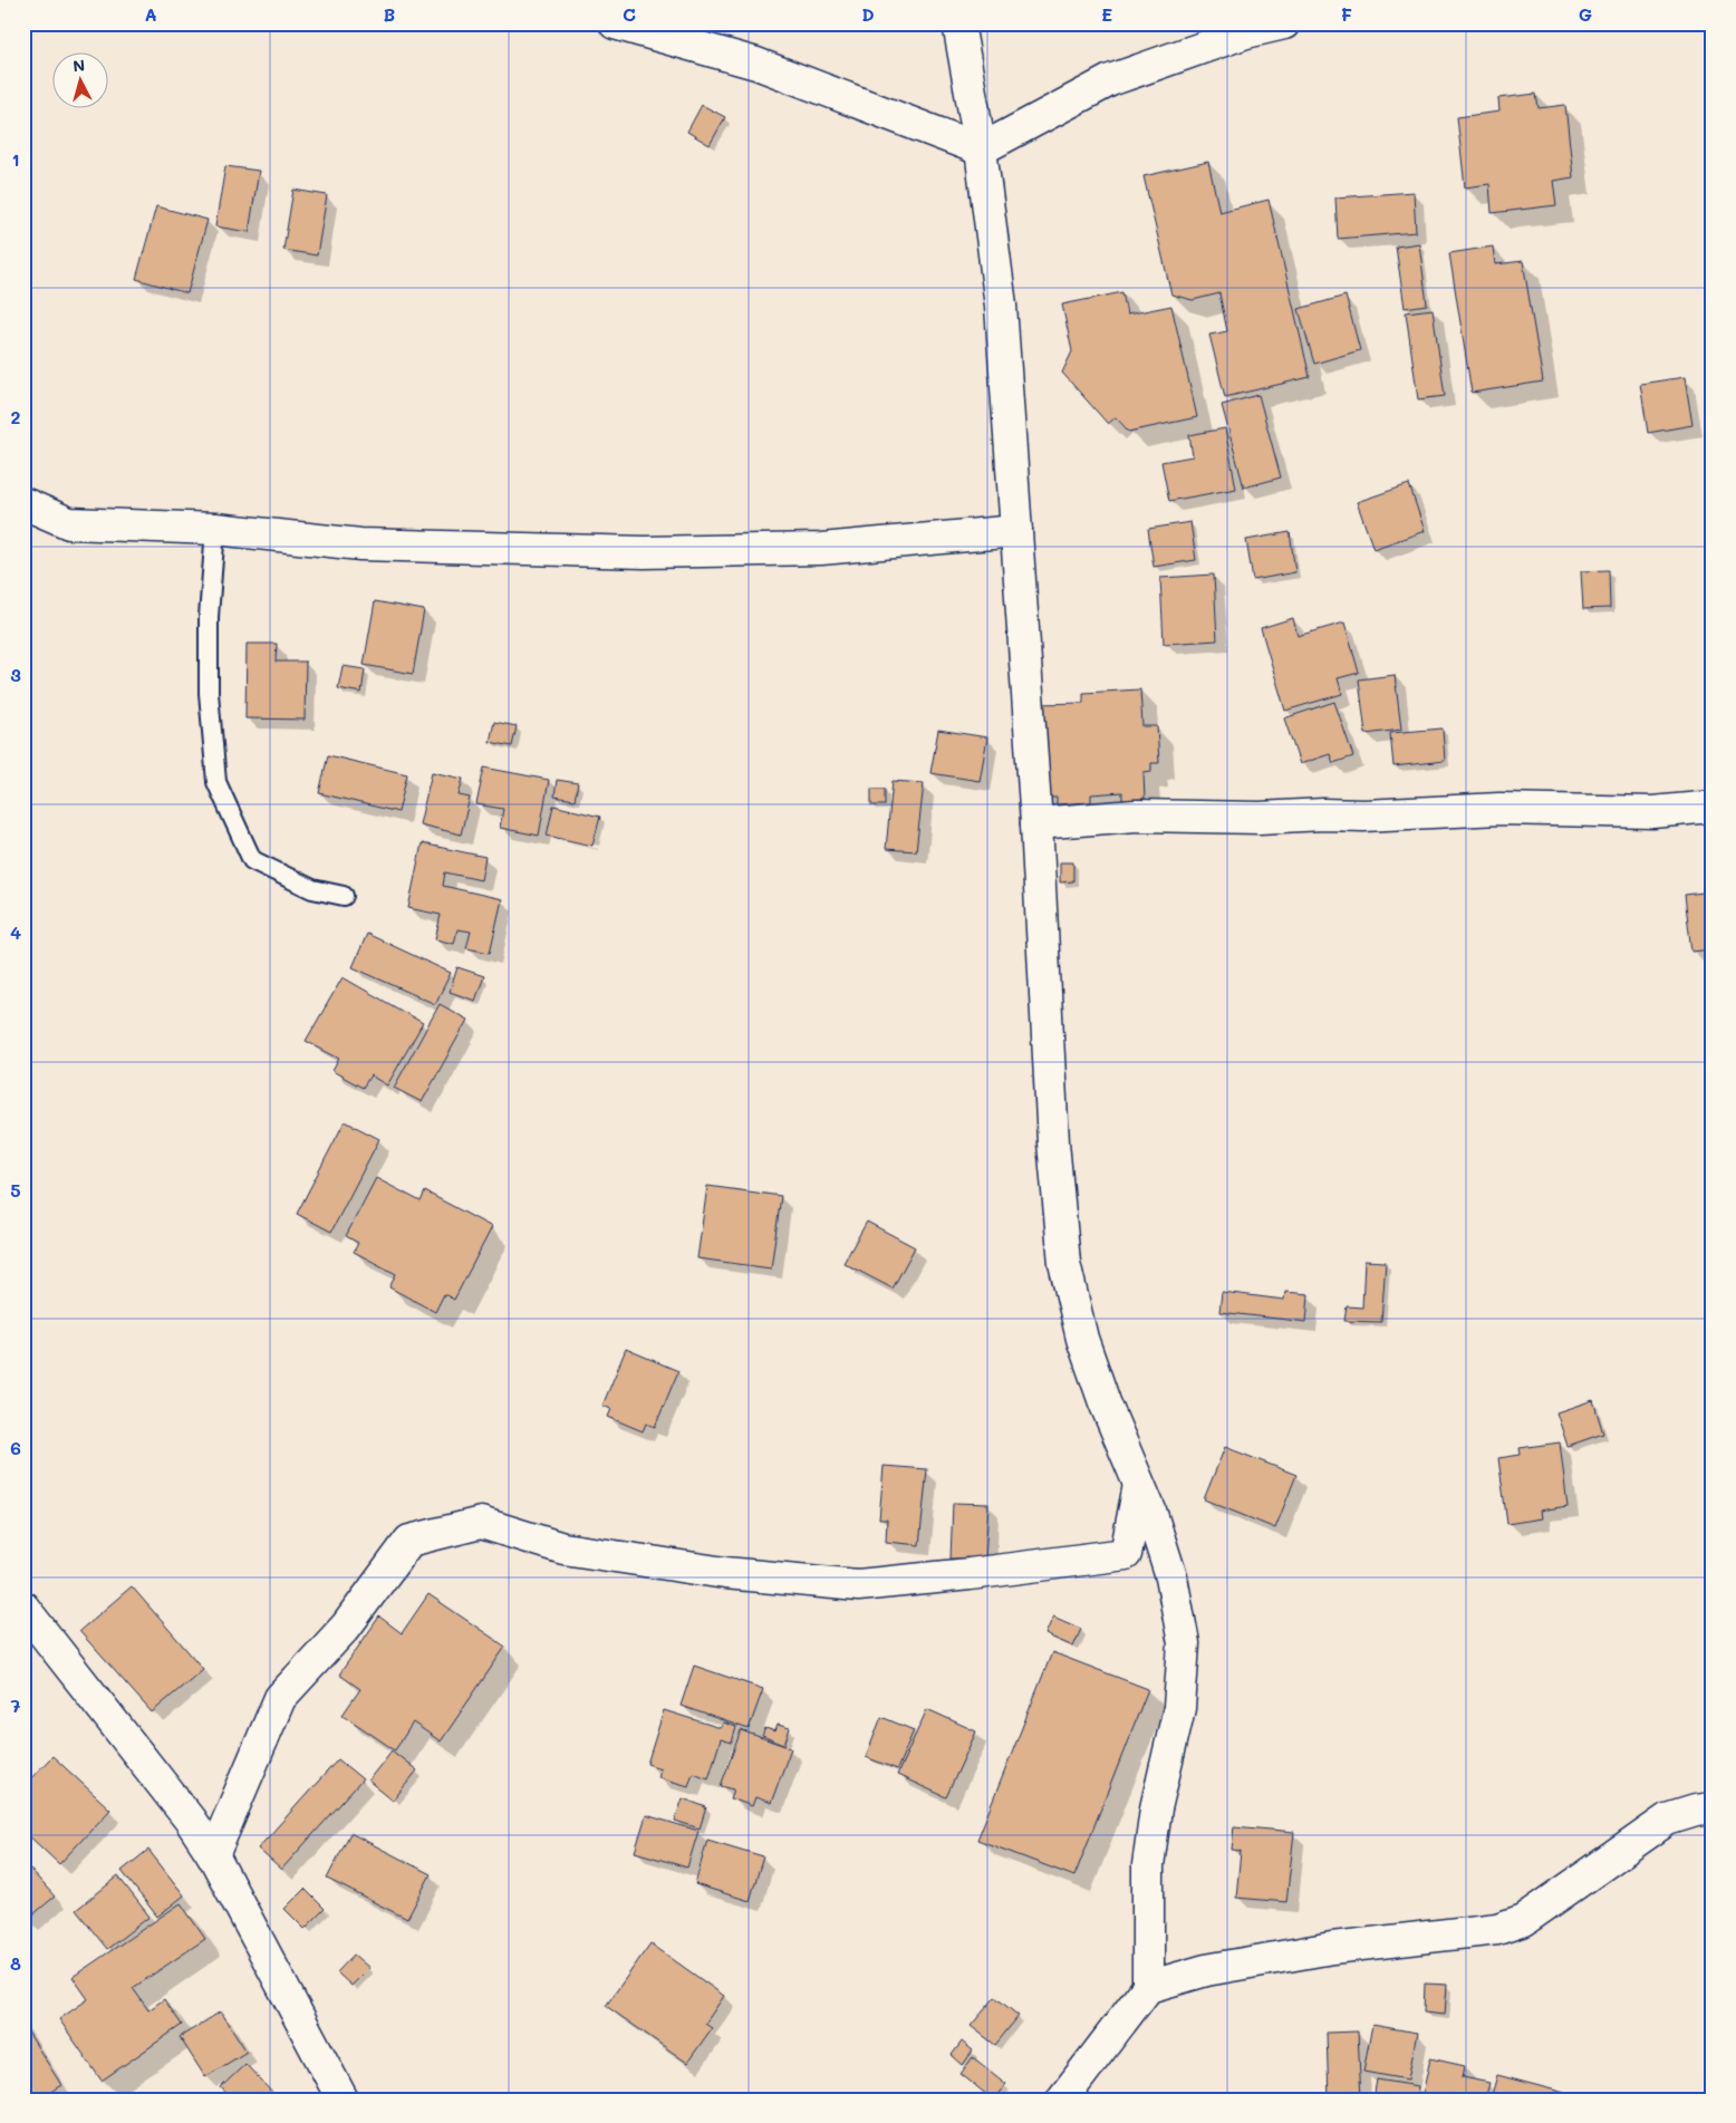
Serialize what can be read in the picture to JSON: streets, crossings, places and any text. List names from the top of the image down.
{
  "north": "top",
  "grid": {
    "columns": [
      "A",
      "B",
      "C",
      "D",
      "E",
      "F",
      "G"
    ],
    "rows": [
      "1",
      "2",
      "3",
      "4",
      "5",
      "6",
      "7",
      "8"
    ]
  }
}
